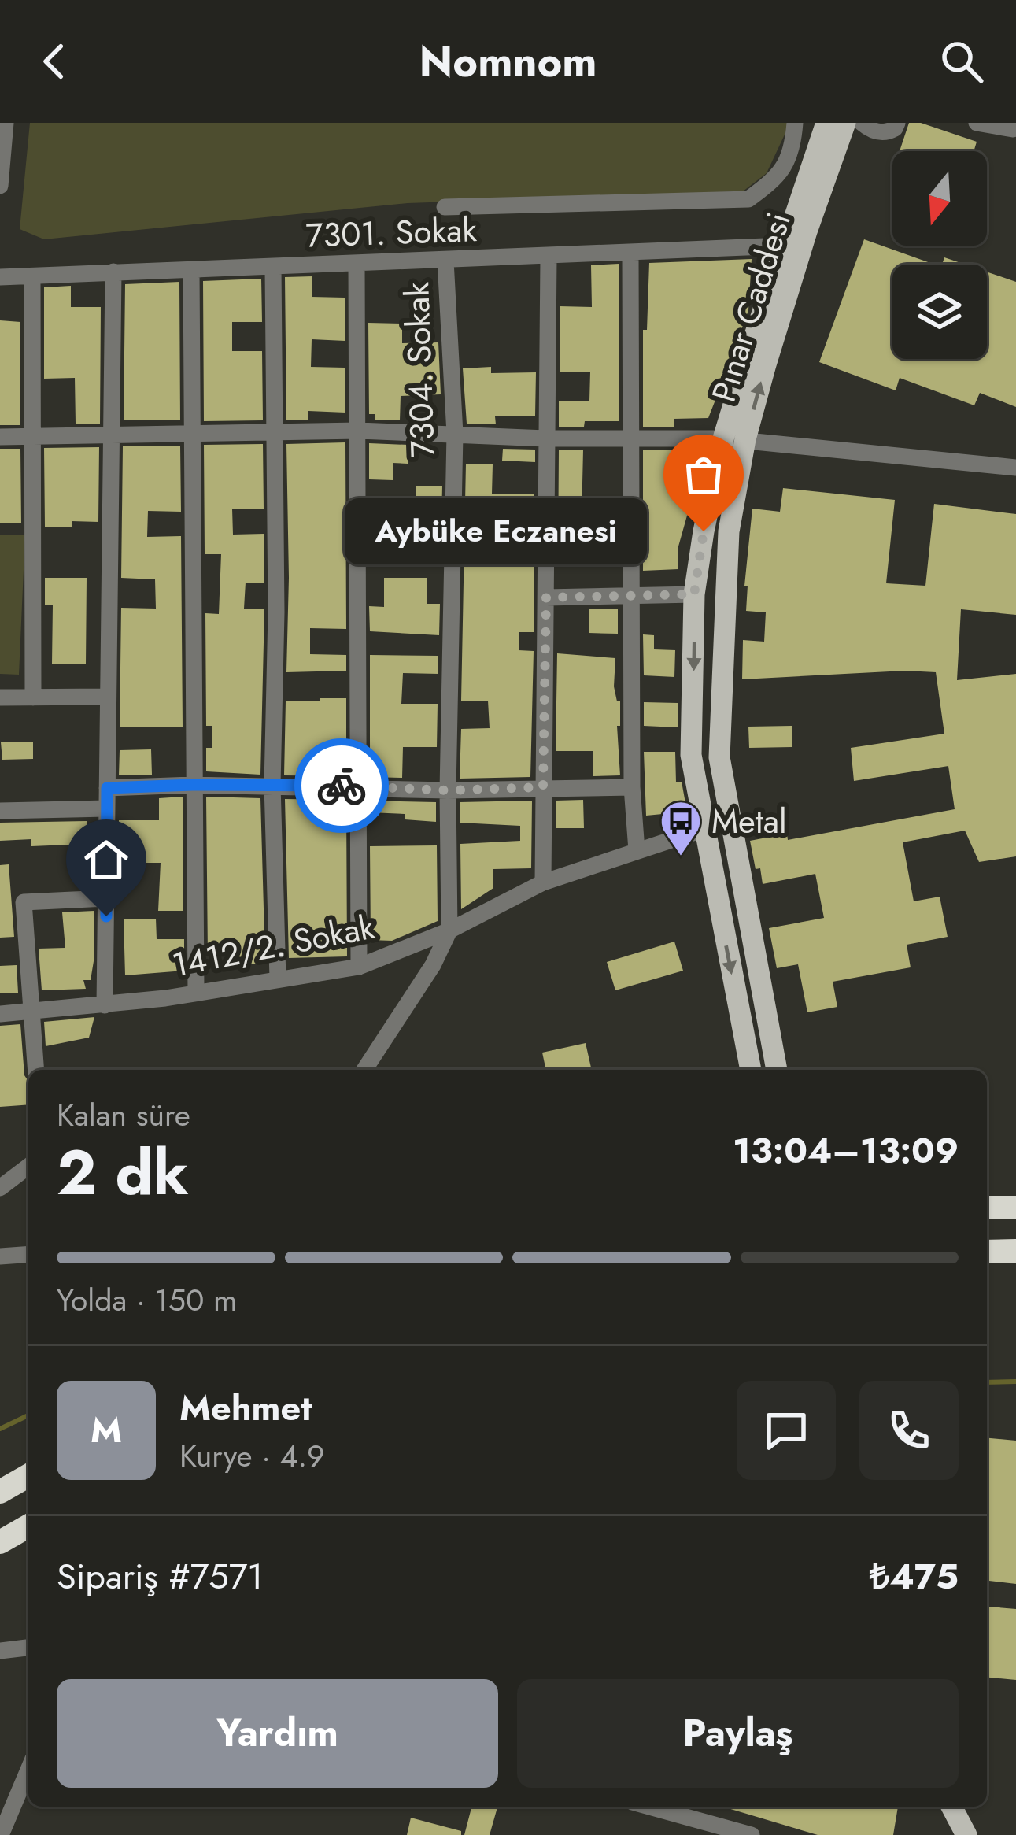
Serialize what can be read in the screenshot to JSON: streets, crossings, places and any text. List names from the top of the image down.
{
  "streets": {
    "main road": ["Pınar Caddesi"],
    "street": ["7301. Sokak", "7304. Sokak", "1412/2. Sokak"]
  },
  "crossings": [
    ["7301. Sokak", "Pınar Caddesi"],
    ["7301. Sokak", "7304. Sokak"],
    ["Pınar Caddesi", "1412/2. Sokak"],
    ["7304. Sokak", "1412/2. Sokak"]
  ],
  "places": {
    "other": ["Aybüke Eczanesi"],
    "bus stop": ["Metal"]
  },
  "north": "bottom",
  "page": {
    "header": "Nomnom",
    "bubble": "Aybüke Eczanesi",
    "heading": ["2 dk", "Kalan süre", "13:04–13:09"],
    "panel": [
      "Mehmet",
      "Kurye · 4.9",
      "Sipariş #7571",
      "₺475"
    ],
    "bar": "Yolda · 150 m",
    "round": "M",
    "buttons": ["Yardım", "Paylaş"]
  }
}
